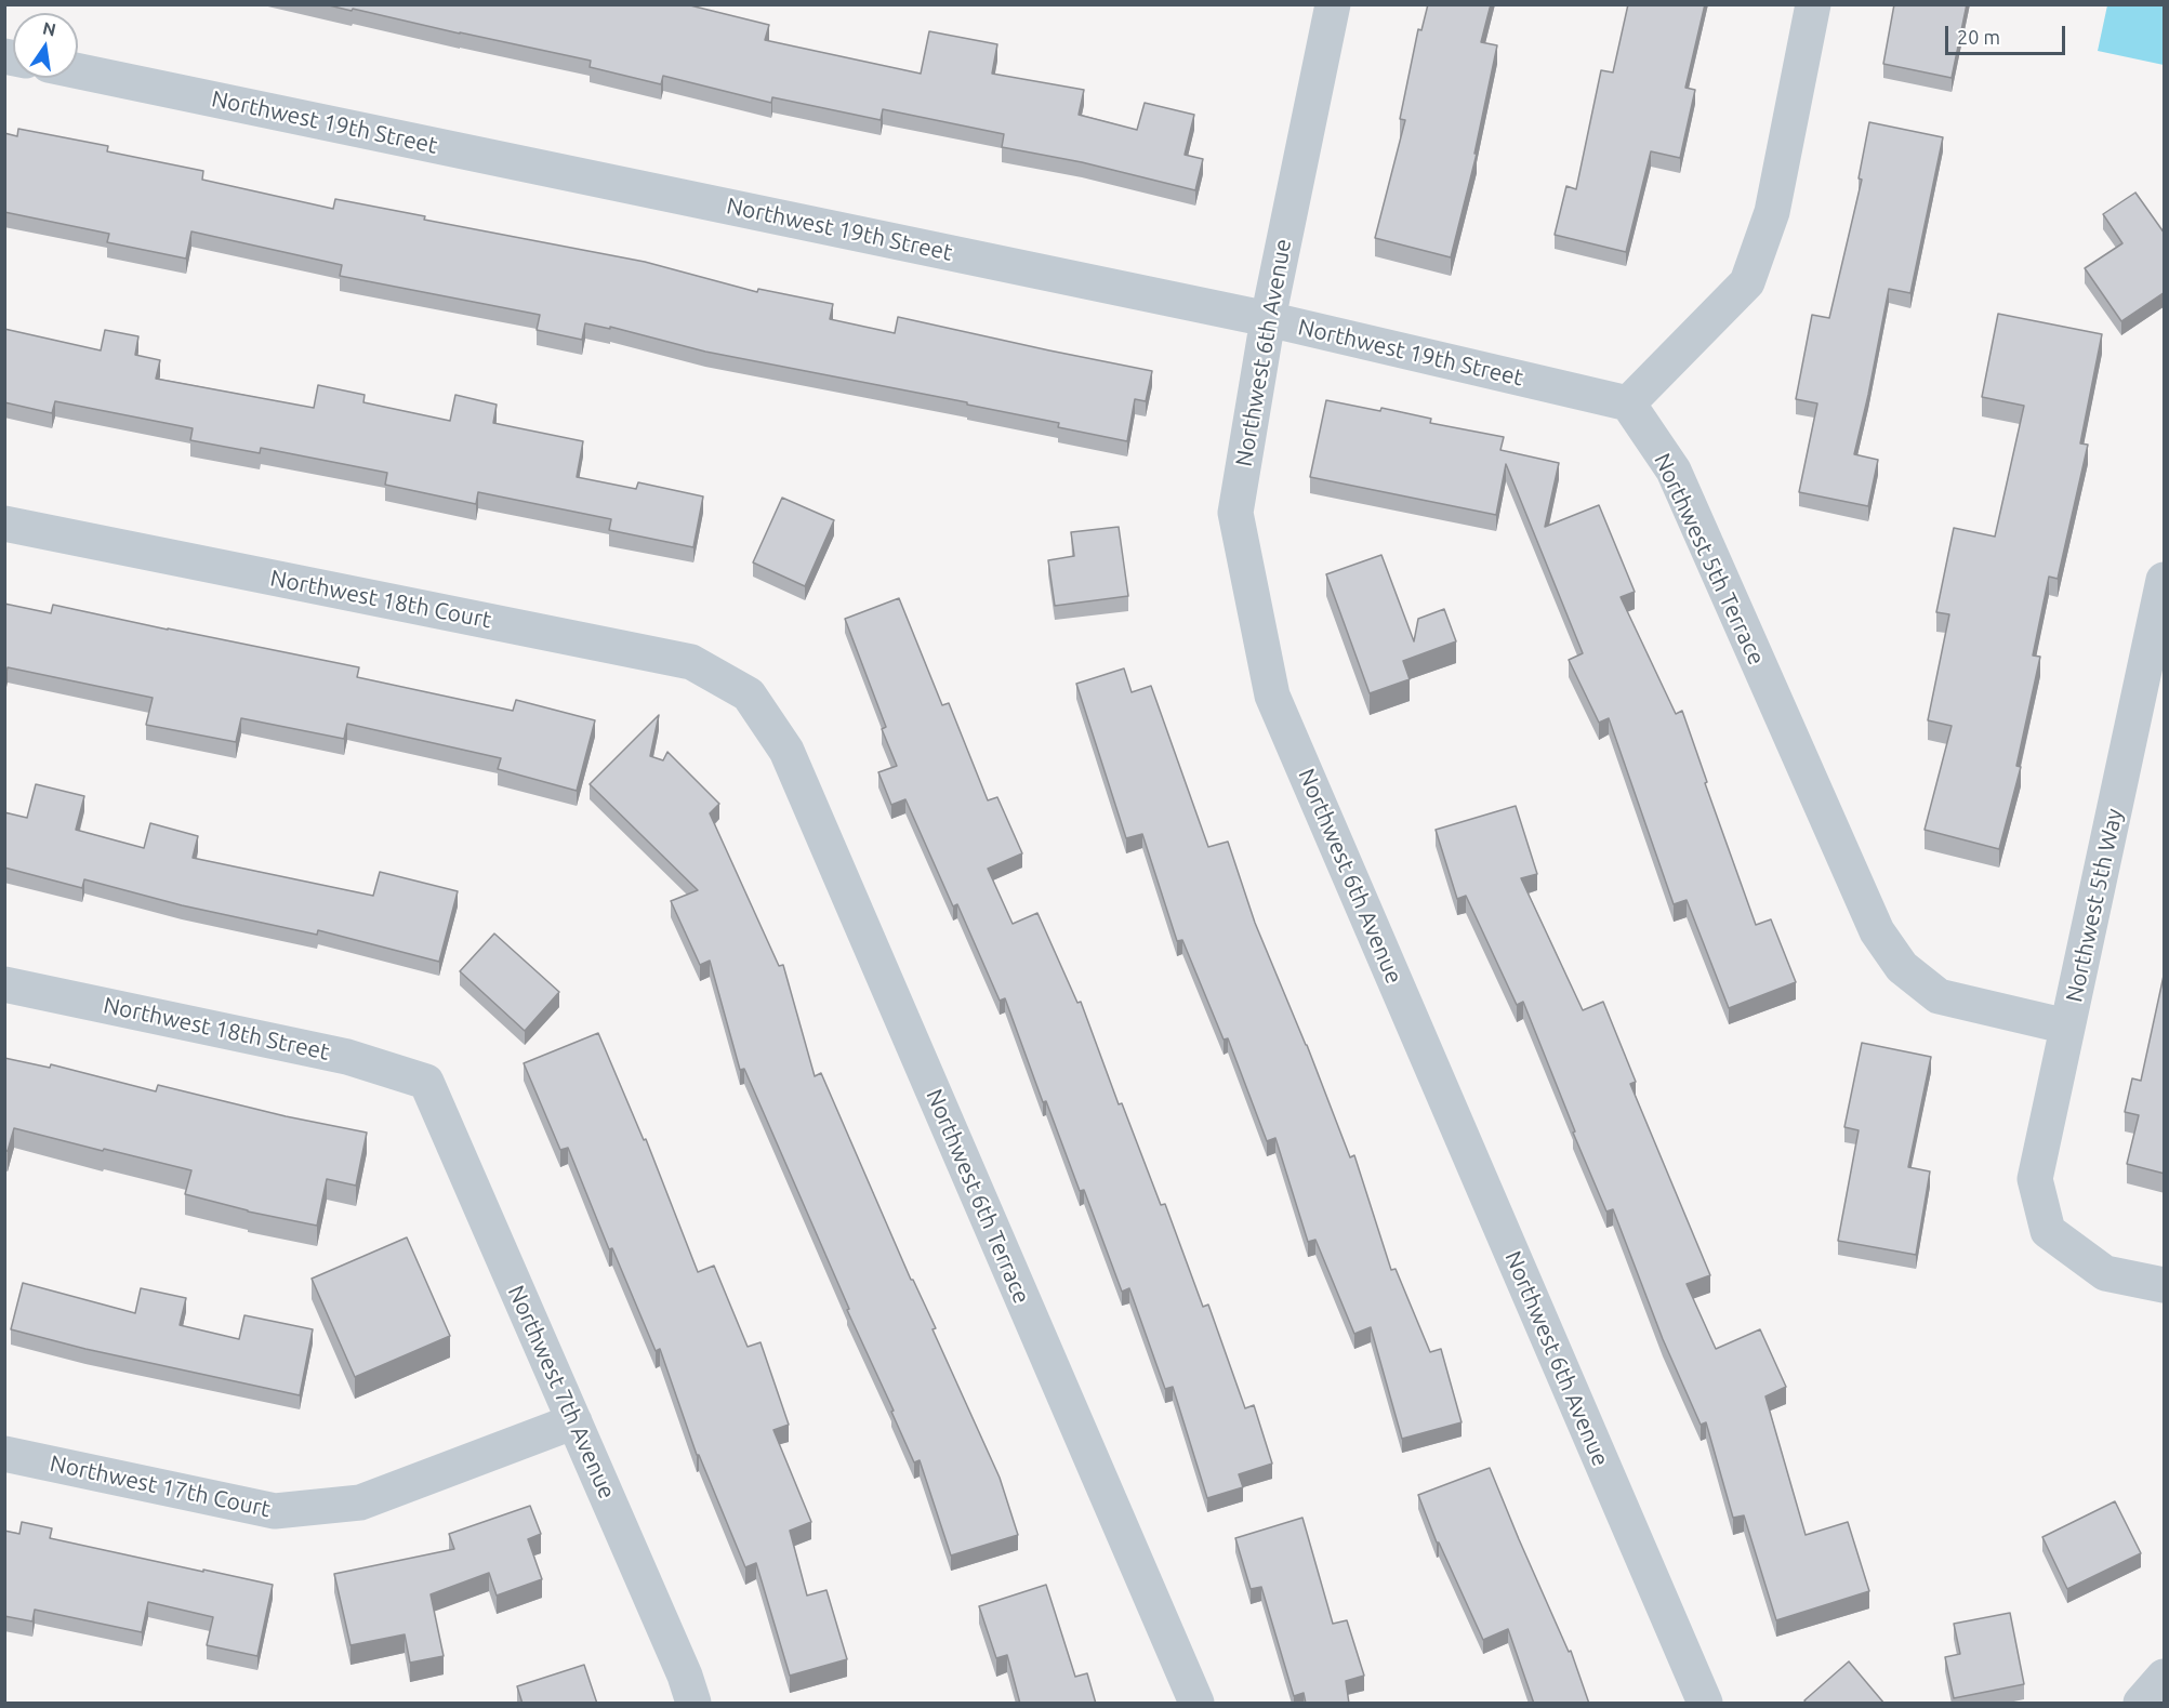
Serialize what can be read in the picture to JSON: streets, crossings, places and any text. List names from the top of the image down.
{
  "streets": {
    "street": [
      "Northwest 19th Street",
      "Northwest 6th Avenue",
      "Northwest 5th Terrace",
      "Northwest 18th Court",
      "Northwest 5th Way",
      "Northwest 18th Street",
      "Northwest 6th Terrace",
      "Northwest 7th Avenue",
      "Northwest 17th Court"
    ]
  },
  "crossings": [
    ["Northwest 19th Street", "Northwest 6th Avenue"],
    ["Northwest 19th Street", "Northwest 5th Terrace"],
    ["Northwest 5th Terrace", "Northwest 5th Way"],
    ["Northwest 18th Court", "Northwest 6th Terrace"],
    ["Northwest 18th Street", "Northwest 7th Avenue"],
    ["Northwest 7th Avenue", "Northwest 17th Court"]
  ],
  "scale_bar": "20 m",
  "north": "top"
}
